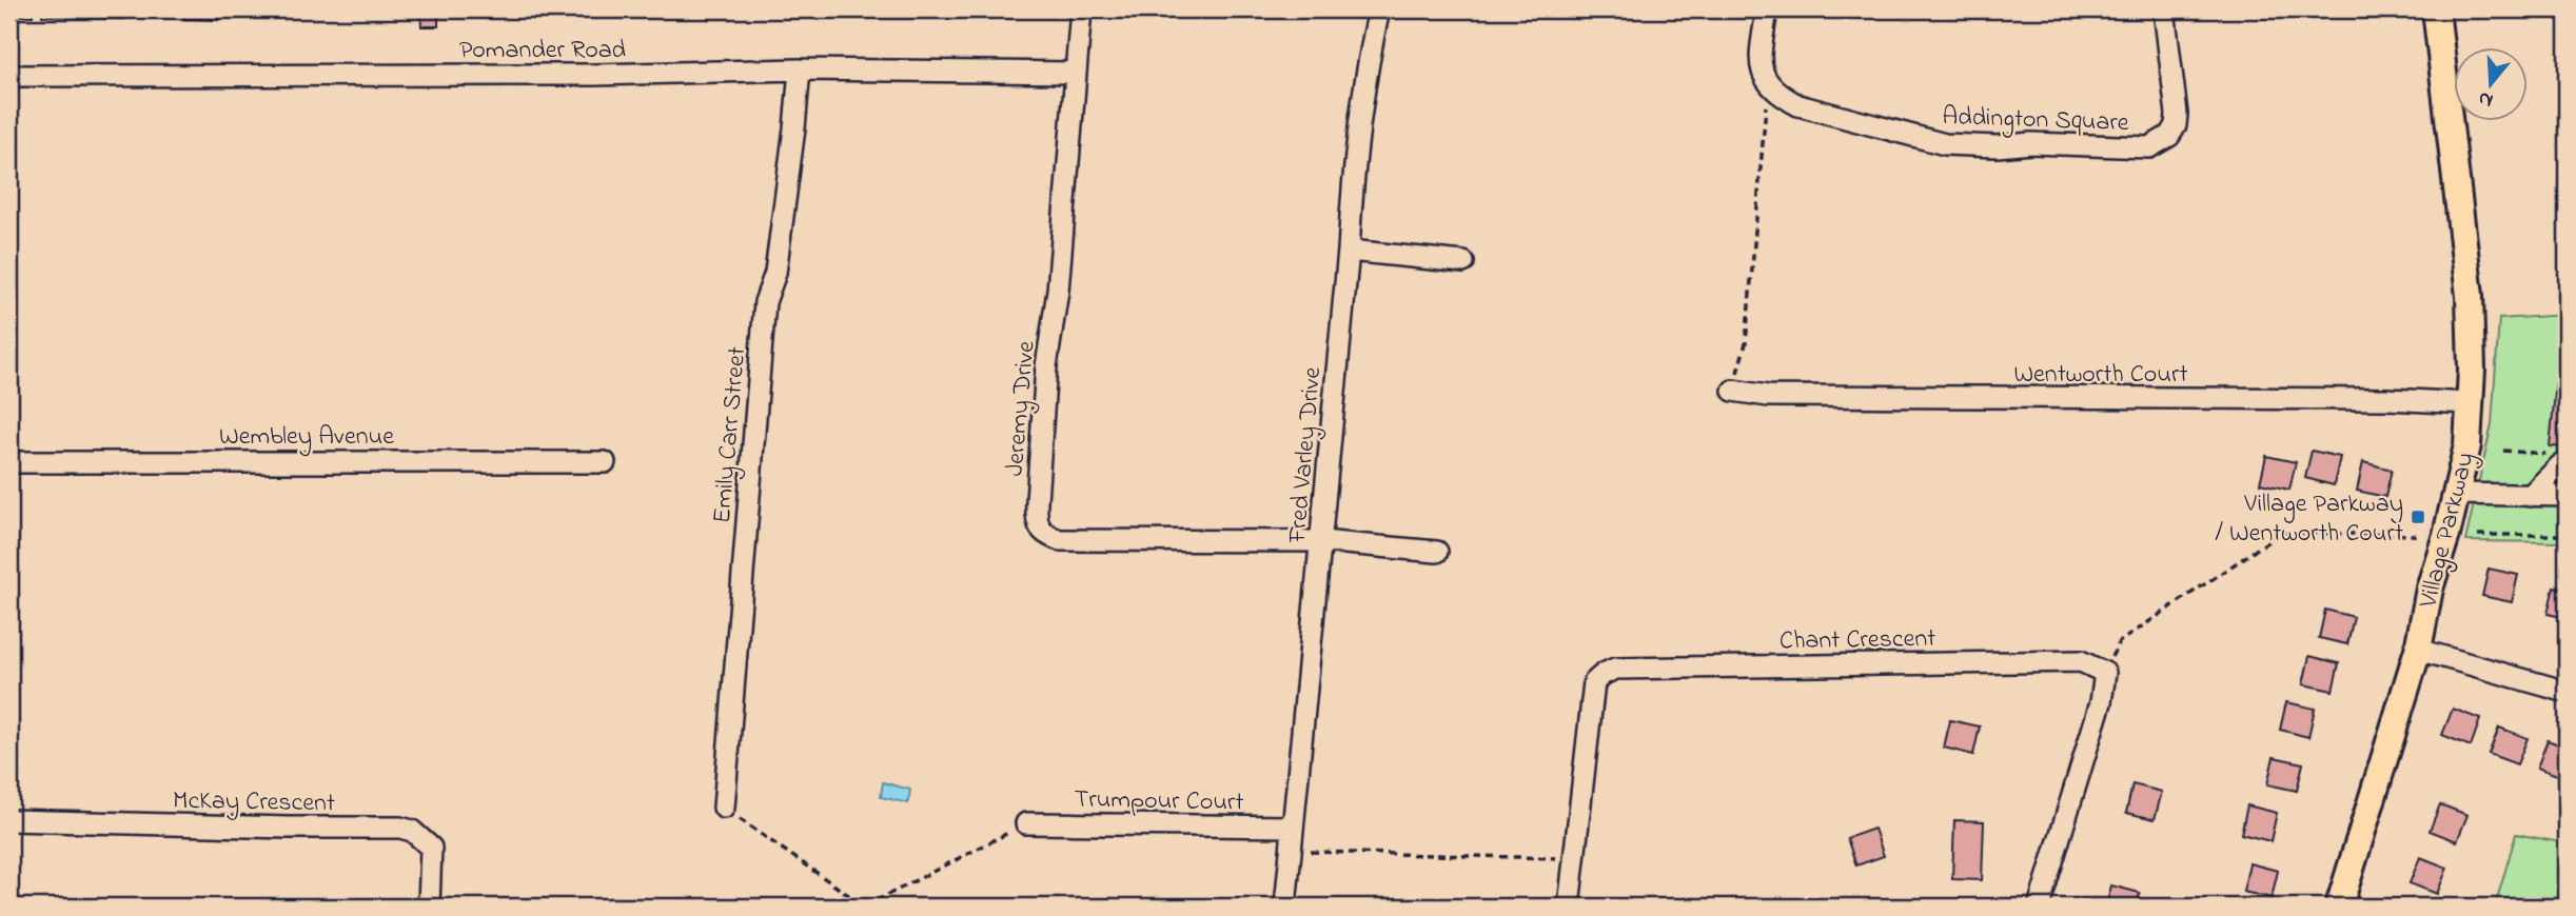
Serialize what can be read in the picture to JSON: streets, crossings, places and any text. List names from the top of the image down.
{
  "streets": {
    "main road": ["Village Parkway"],
    "street": [
      "Pomander Road",
      "Addington Square",
      "Wentworth Court",
      "Jeremy Drive",
      "Wembley Avenue",
      "Emily Carr Street",
      "Fred Varley Drive",
      "Chant Crescent",
      "Trumpour Court",
      "McKay Crescent"
    ]
  },
  "crossings": [
    ["Pomander Road", "Jeremy Drive"],
    ["Pomander Road", "Emily Carr Street"],
    ["Wentworth Court", "Village Parkway"],
    ["Jeremy Drive", "Fred Varley Drive"],
    ["Fred Varley Drive", "Trumpour Court"]
  ],
  "places": {
    "transit": ["Village Parkway / Wentworth Court"]
  },
  "north": "bottom"
}
